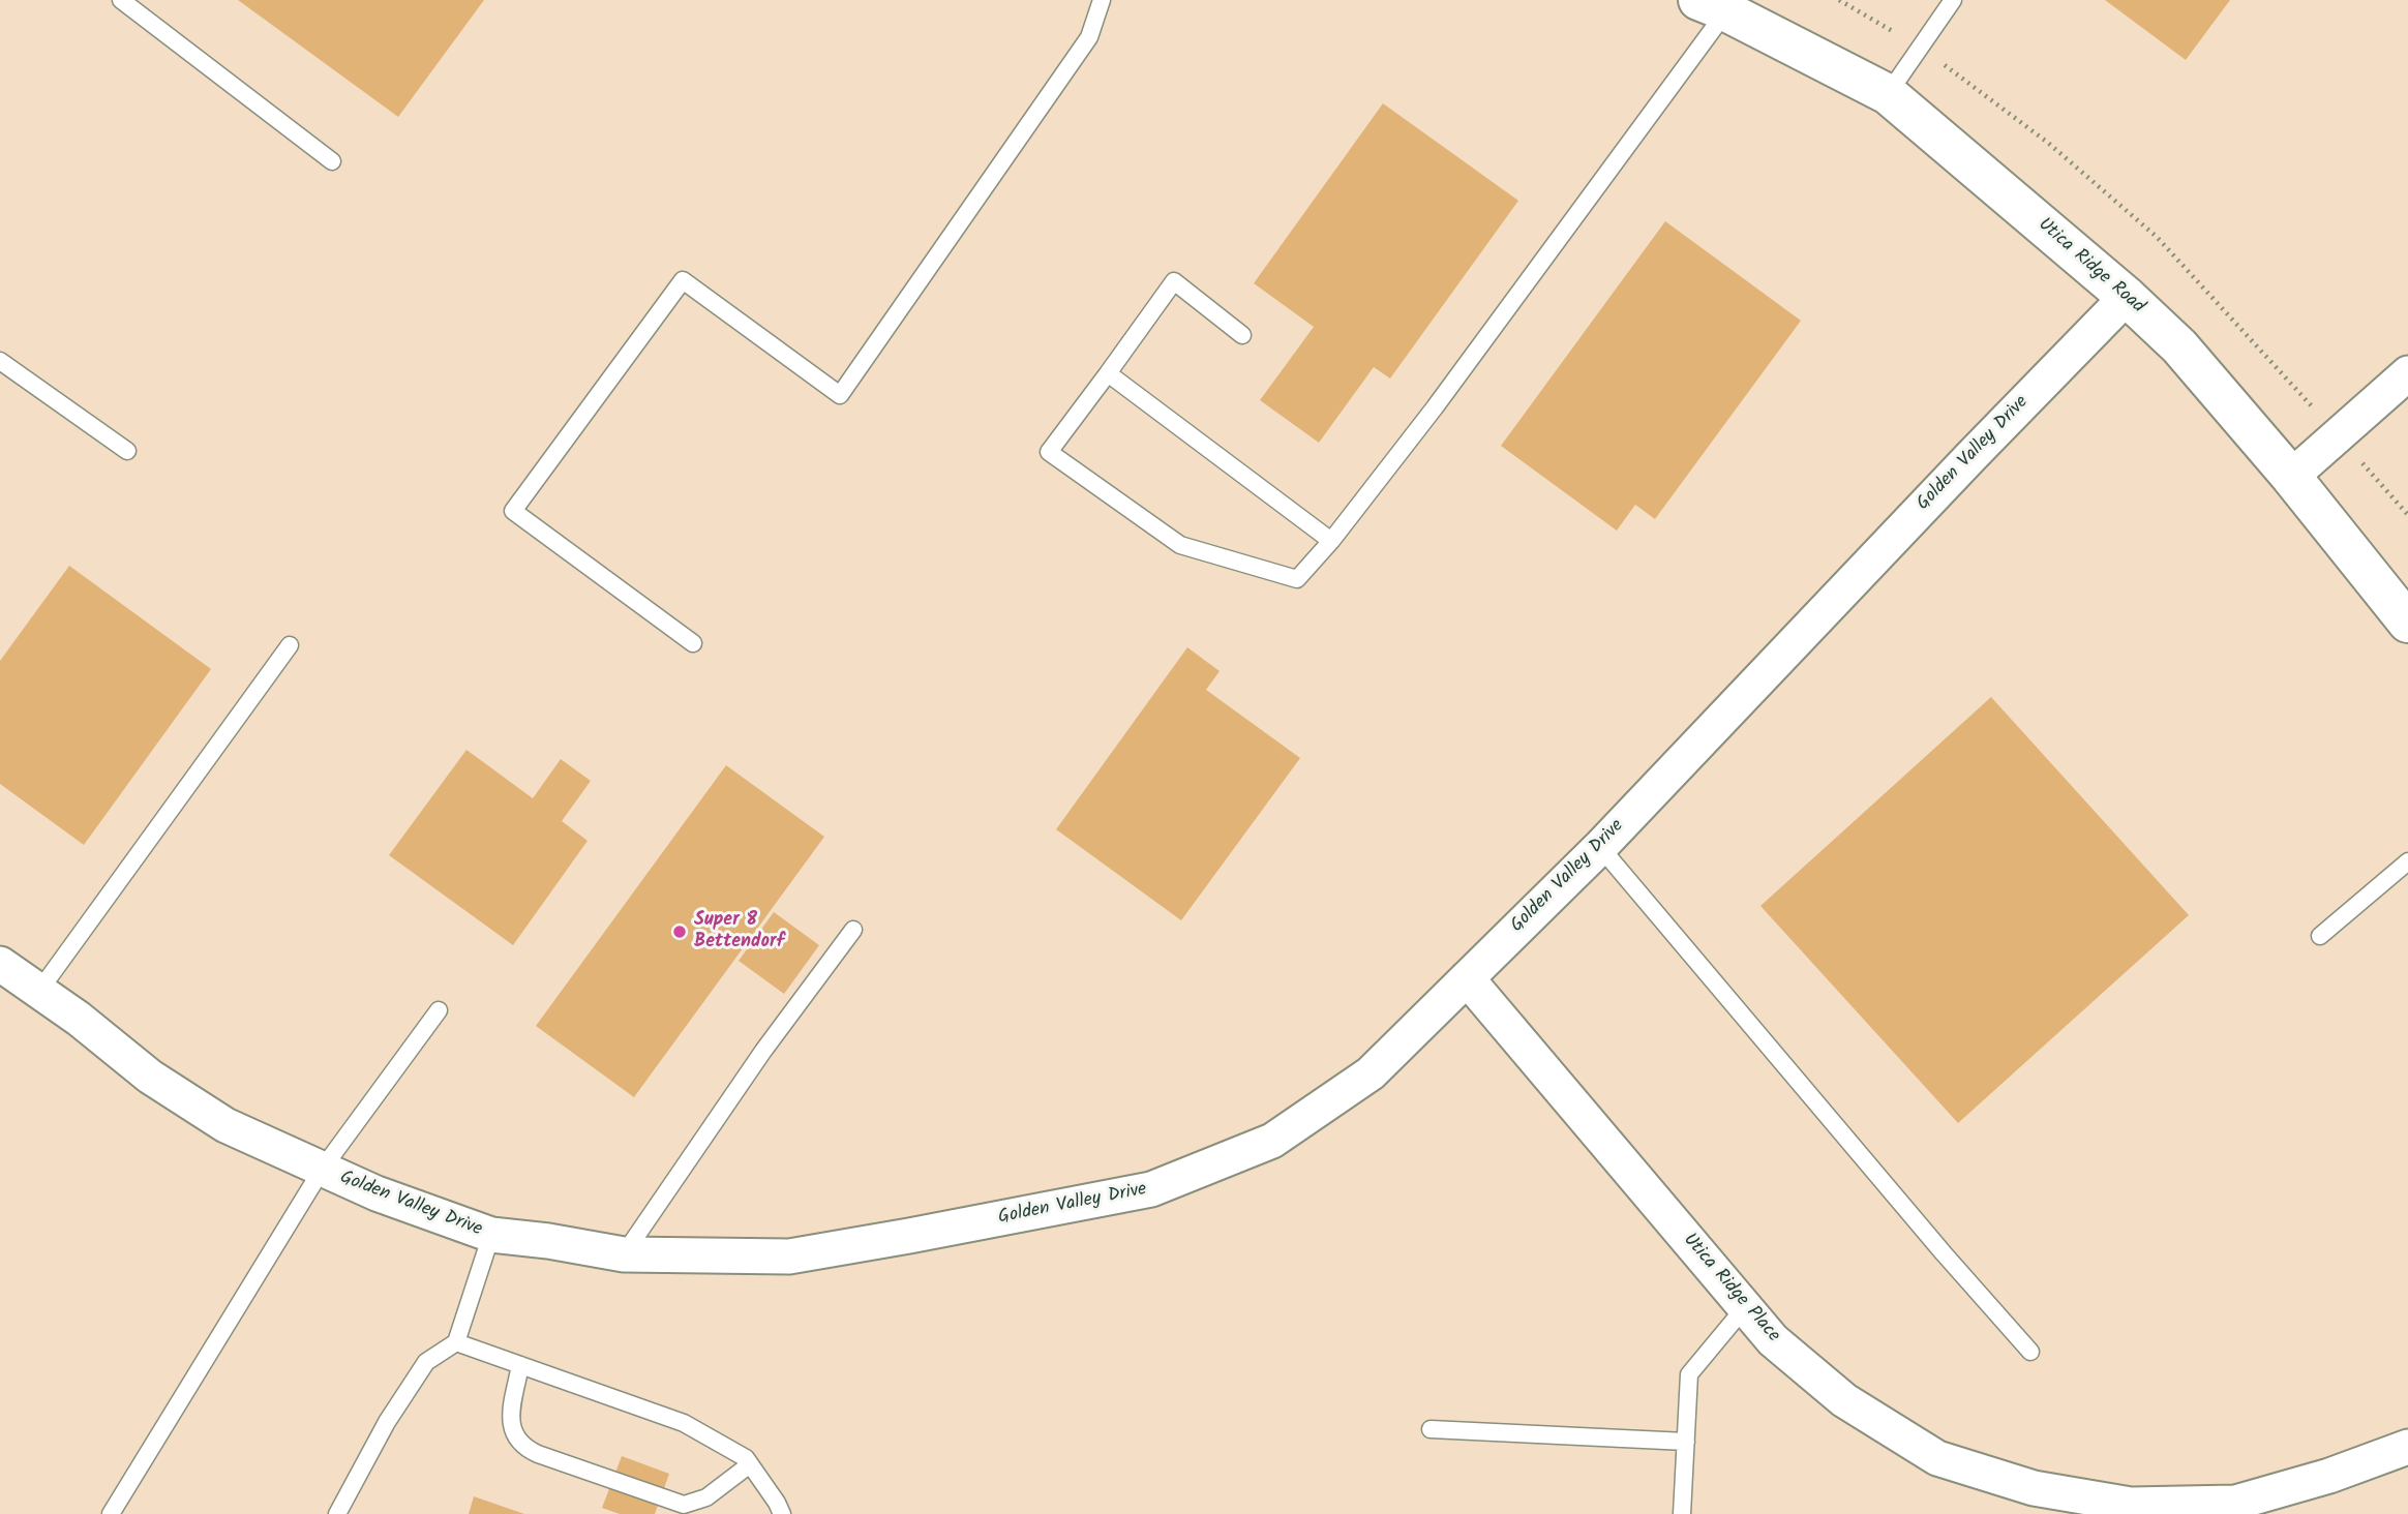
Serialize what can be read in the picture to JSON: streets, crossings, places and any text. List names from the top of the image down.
{
  "streets": {
    "main road": ["Utica Ridge Road"],
    "street": ["Golden Valley Drive", "Utica Ridge Place"]
  },
  "crossings": [
    ["Utica Ridge Road", "Golden Valley Drive"],
    ["Golden Valley Drive", "Utica Ridge Place"]
  ],
  "places": ["Super 8 Bettendorf"]
}
